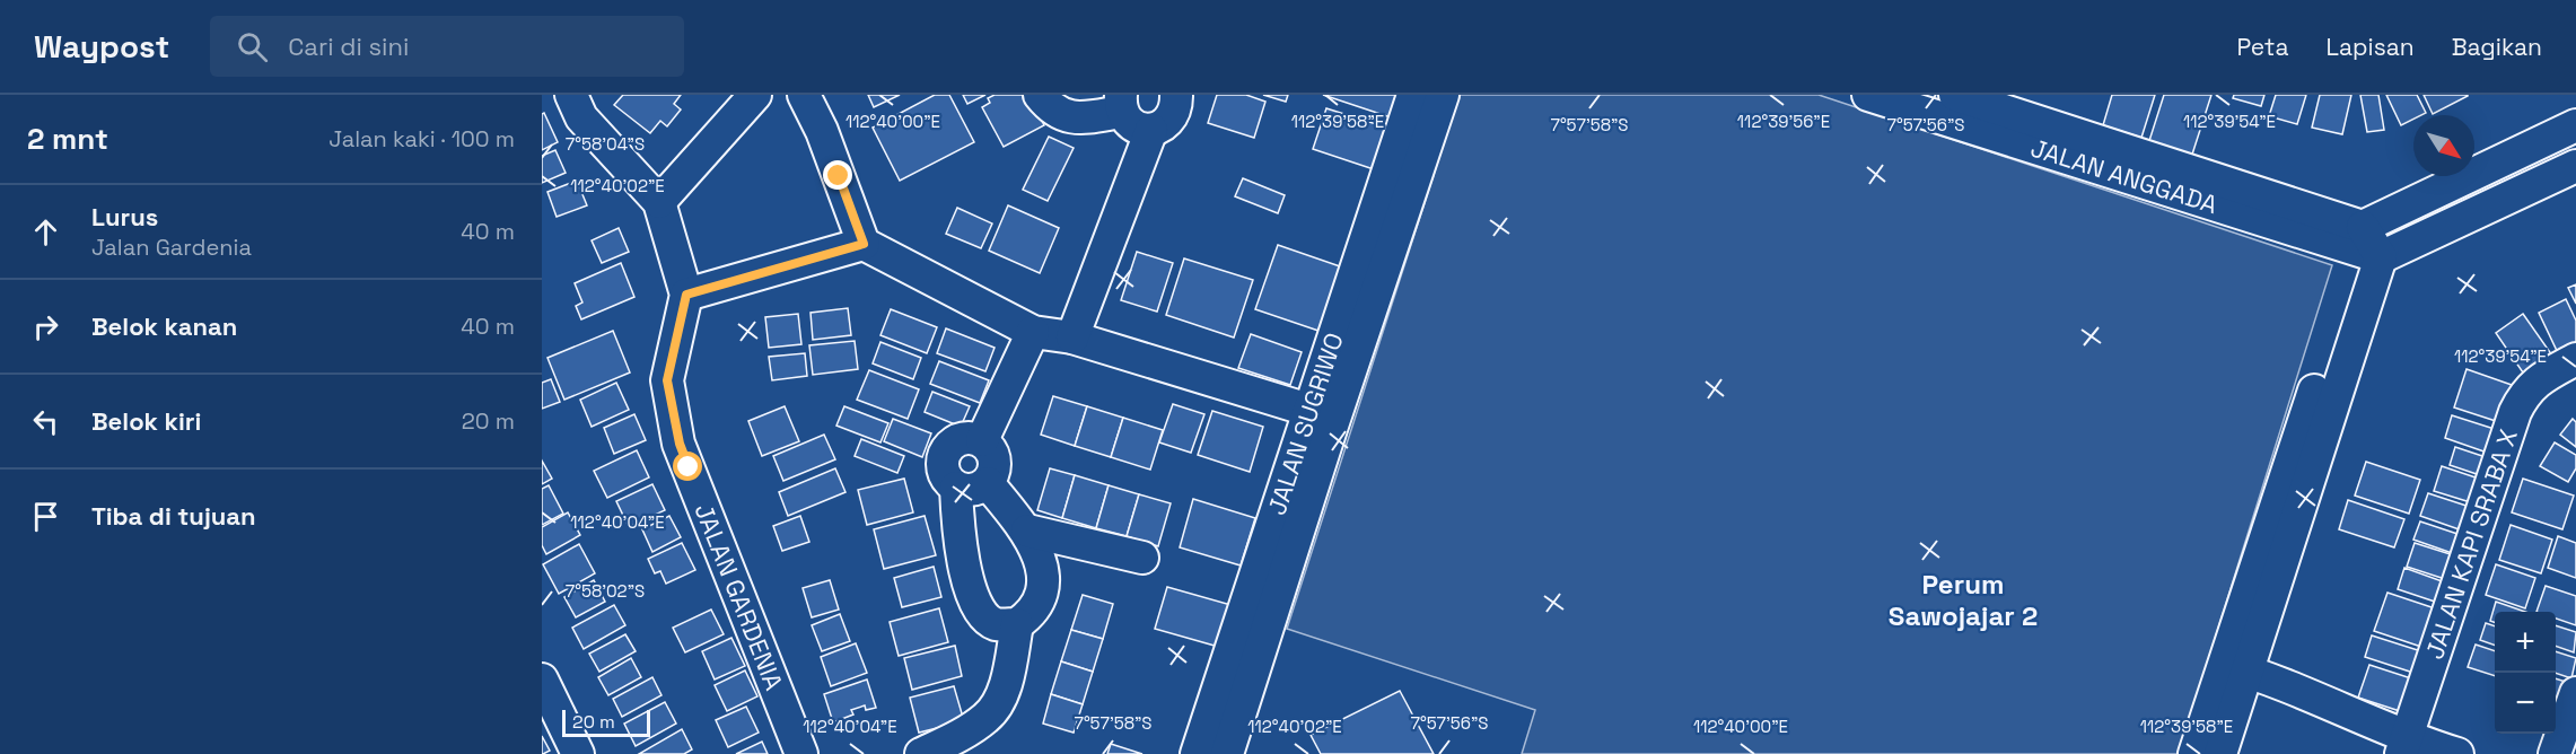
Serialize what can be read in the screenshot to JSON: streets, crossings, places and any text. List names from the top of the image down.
{
  "streets": {
    "street": [
      "JALAN ANGGADA",
      "JALAN SUGRIWO",
      "JALAN KAPI SRABA X",
      "JALAN GARDENIA"
    ]
  },
  "districts": ["Perum Sawojajar 2"],
  "scale_bar": "20 m",
  "north": "bottom right",
  "page": {
    "header": "Waypost",
    "search": "Cari di sini",
    "nav": ["Peta", "Lapisan", "Bagikan"],
    "heading": ["2 mnt", "Jalan kaki · 100 m"],
    "list": [
      ["Lurus", "Jalan Gardenia", "40 m"],
      ["Belok kanan", "40 m"],
      ["Belok kiri", "20 m"],
      "Tiba di tujuan"
    ],
    "map_buttons": ["+", "−"],
    "scale": "20 m"
  },
  "coordinates": [
    "112°40'00\"E",
    "112°39'58\"E",
    "112°39'54\"E",
    "112°39'56\"E",
    "7°57'58\"S",
    "7°57'56\"S",
    "7°58'04\"S",
    "112°40'02\"E",
    "112°40'04\"E",
    "7°58'02\"S"
  ]
}
